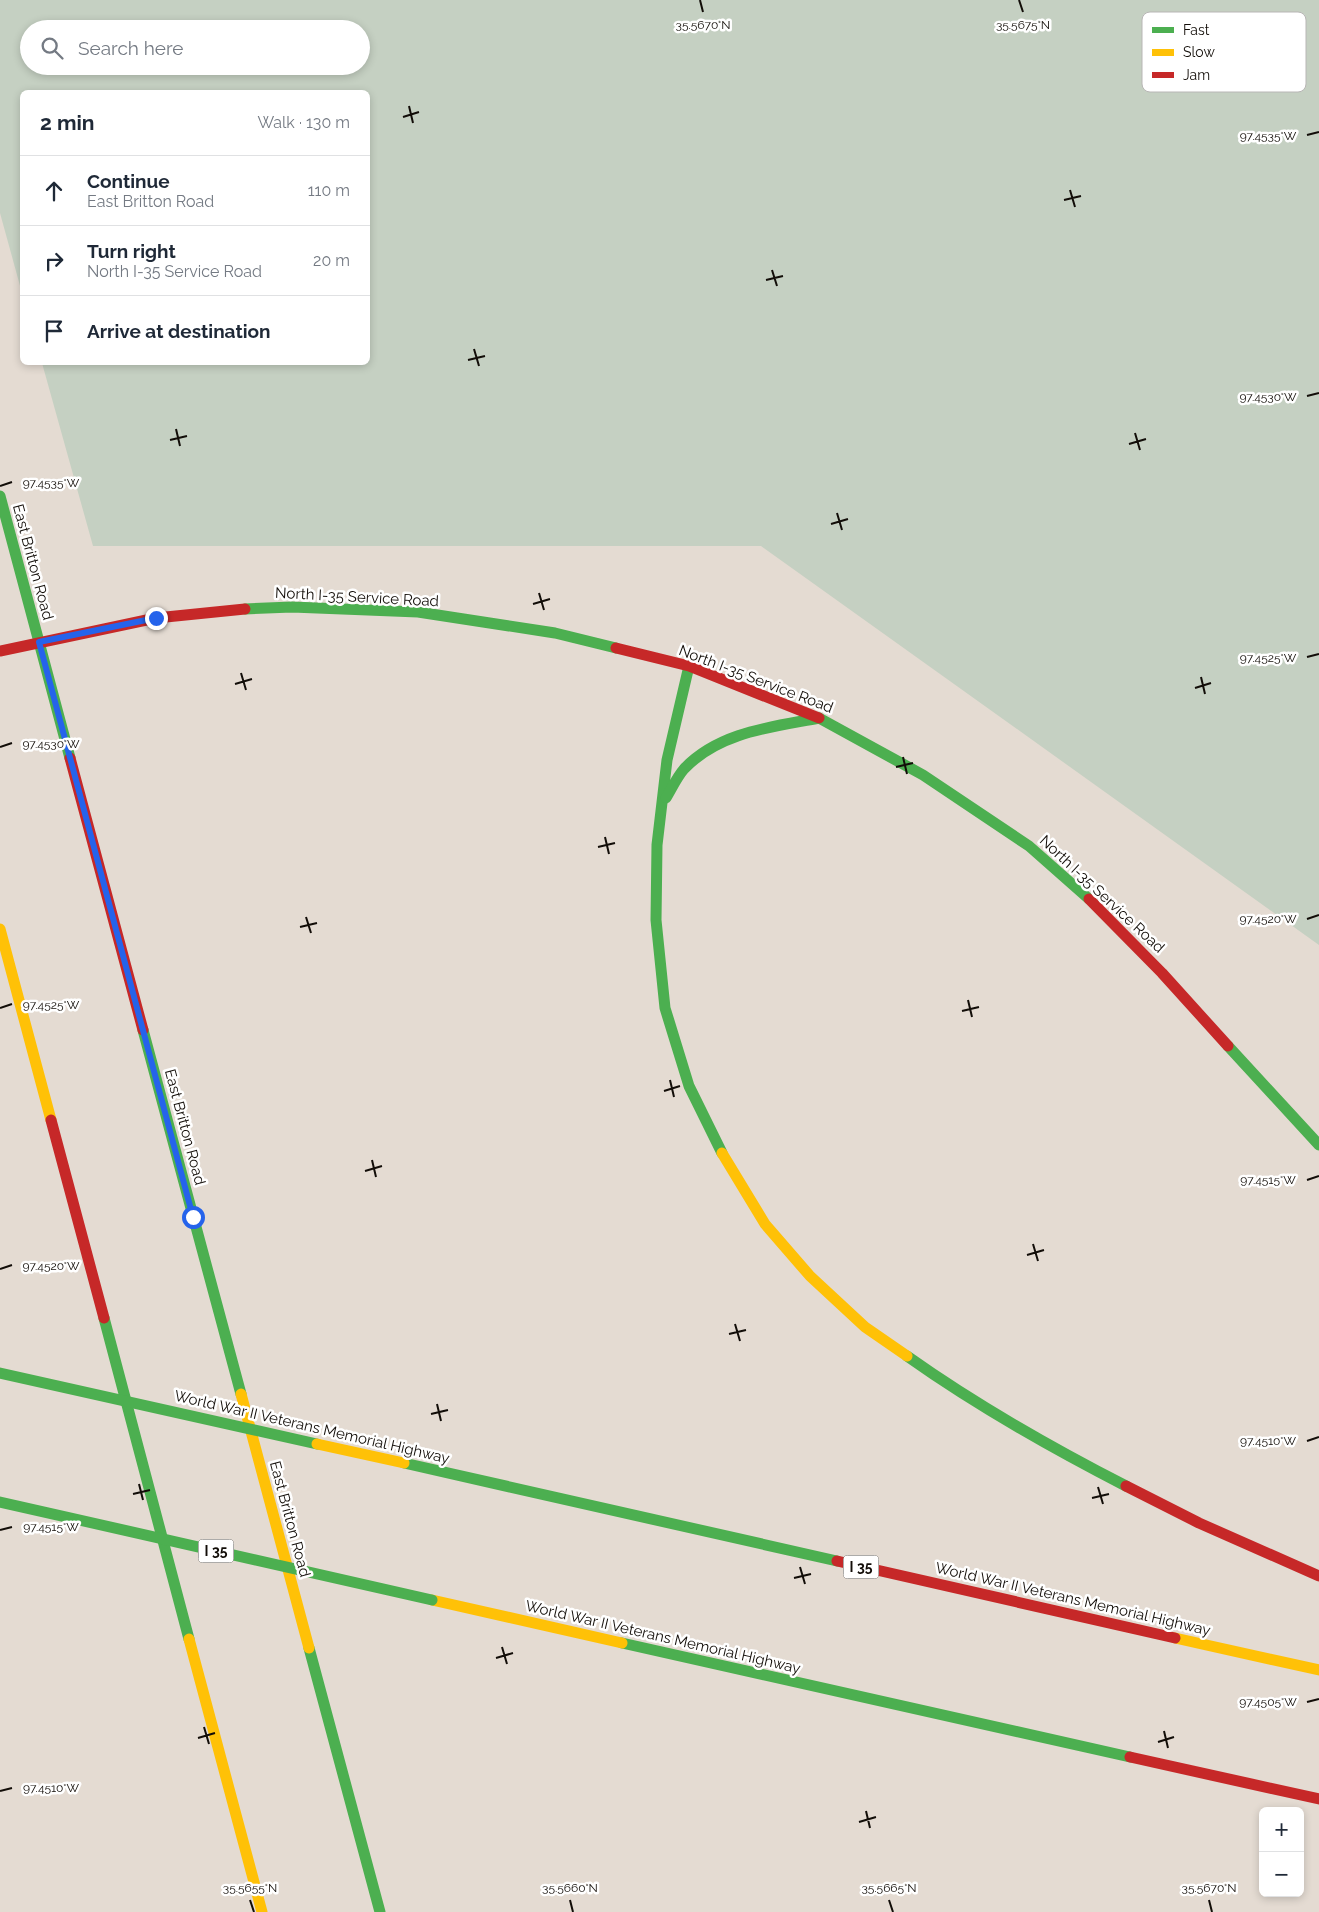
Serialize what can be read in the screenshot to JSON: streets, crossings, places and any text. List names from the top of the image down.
{
  "streets": {
    "main road": [
      "East Britton Road",
      "North I-35 Service Road",
      "World War II Veterans Memorial Highway",
      "I 35"
    ]
  },
  "crossings": [
    ["East Britton Road", "North I-35 Service Road"]
  ],
  "legend": ["Fast", "Slow", "Jam"],
  "page": {
    "search": "Search here",
    "heading": ["2 min", "Walk · 130 m"],
    "list": [
      ["Continue", "East Britton Road", "110 m"],
      ["Turn right", "North I-35 Service Road", "20 m"],
      "Arrive at destination"
    ],
    "map_buttons": ["+", "−"]
  },
  "coordinates": [
    "35.5675°N",
    "35.5670°N",
    "97.4535°W",
    "97.4530°W",
    "97.4525°W",
    "97.4520°W",
    "97.4515°W",
    "97.4510°W",
    "97.4505°W",
    "35.5655°N",
    "35.5660°N",
    "35.5665°N"
  ]
}
